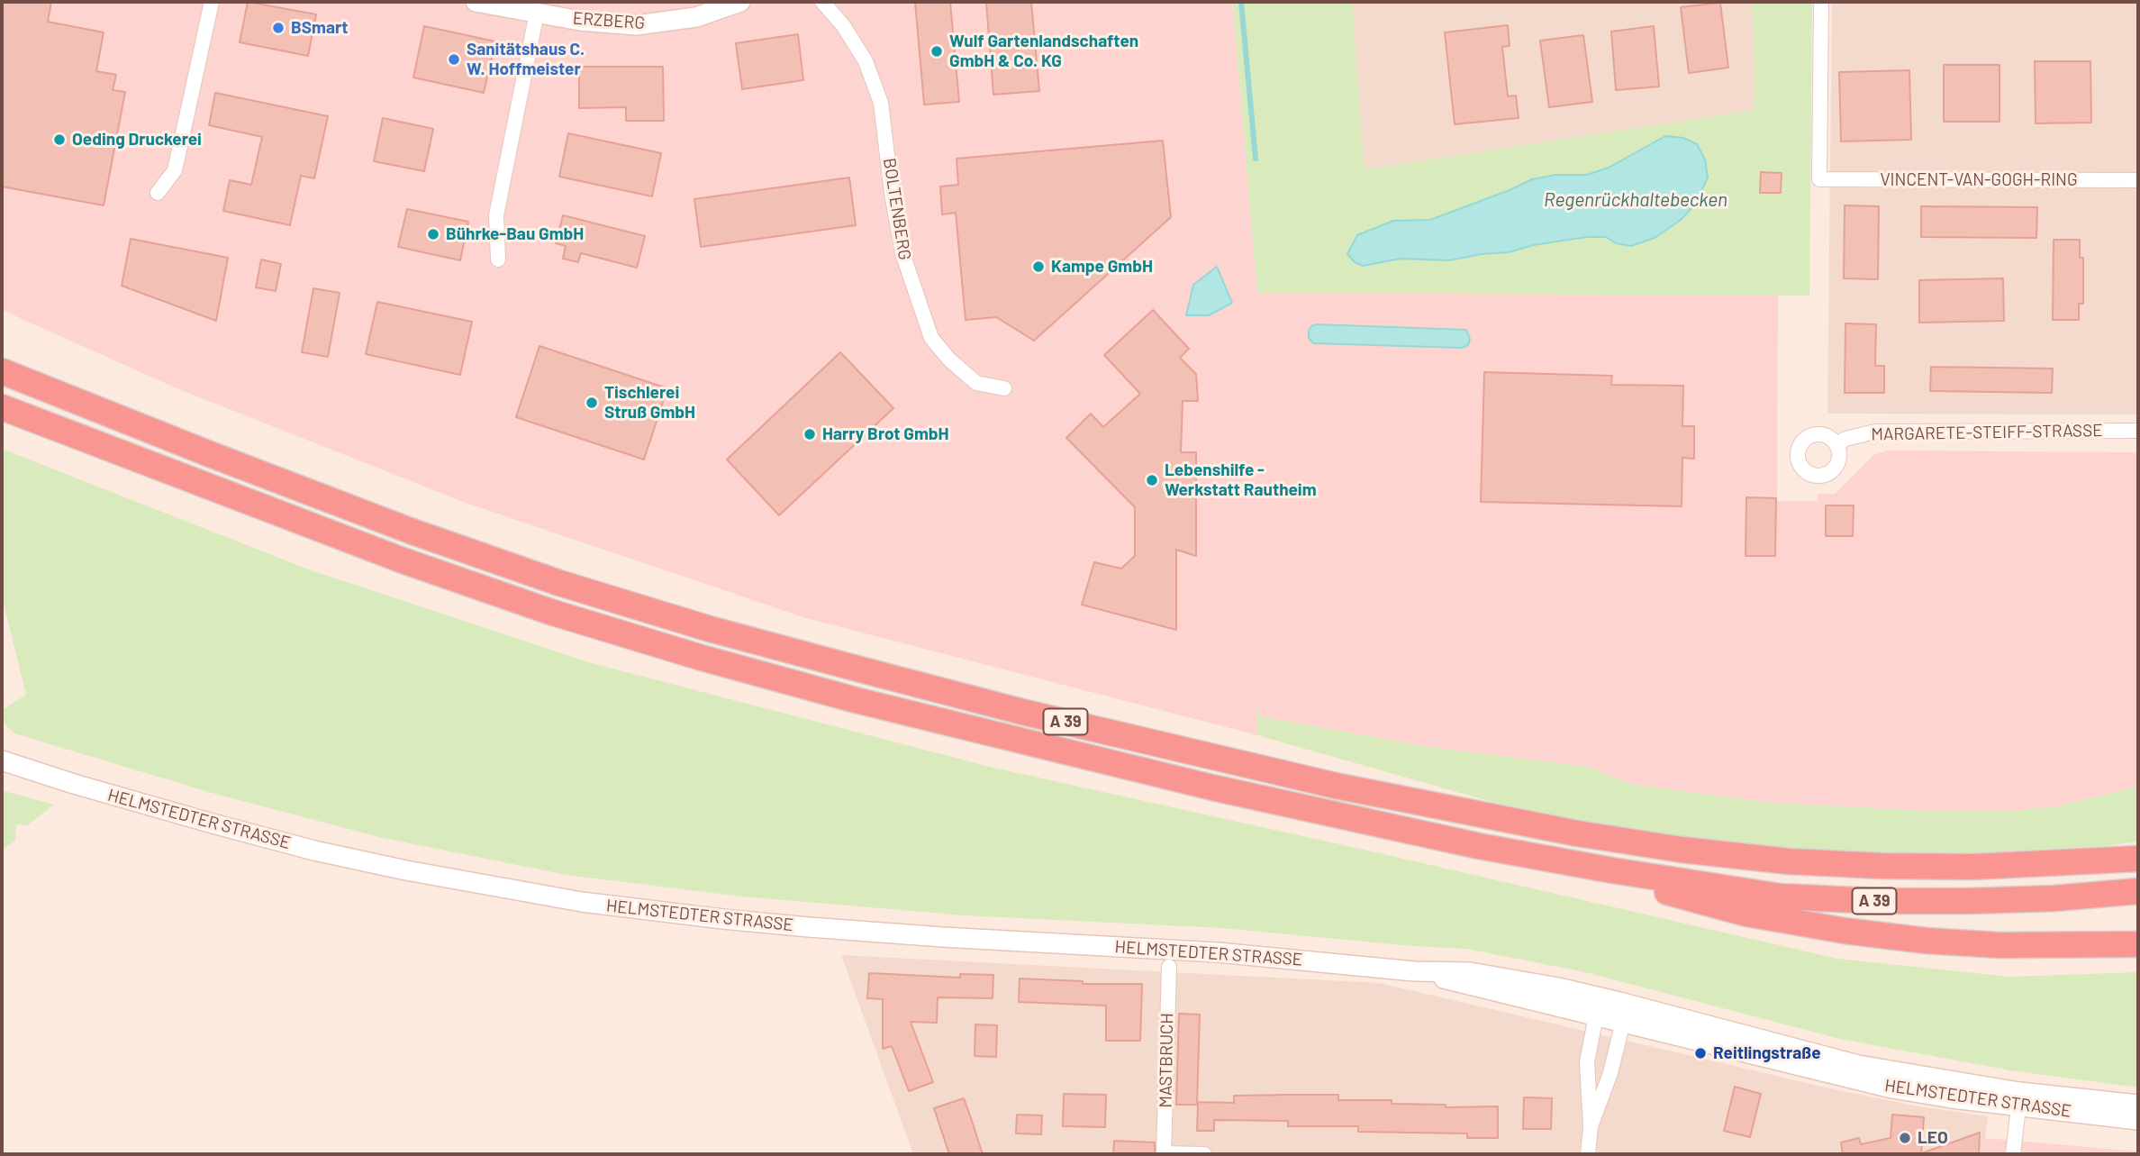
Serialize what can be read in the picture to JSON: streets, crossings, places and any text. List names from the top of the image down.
{
  "streets": {
    "highway": ["A 39"],
    "street": [
      "ERZBERG",
      "VINCENT-VAN-GOGH-RING",
      "BOLTENBERG",
      "MARGARETE-STEIFF-STRASSE",
      "HELMSTEDTER STRASSE",
      "MASTBRUCH"
    ]
  },
  "water": ["Regenrückhaltebecken"],
  "places": [
    "BSmart",
    "Wulf Gartenlandschaften GmbH & Co. KG",
    "Sanitätshaus C. W. Hoffmeister",
    "Oeding Druckerei",
    "Bührke-Bau GmbH",
    "Kampe GmbH",
    "Tischlerei Struß GmbH",
    "Harry Brot GmbH",
    "Lebenshilfe - Werkstatt Rautheim",
    "Reitlingstraße",
    "LEO"
  ]
}
